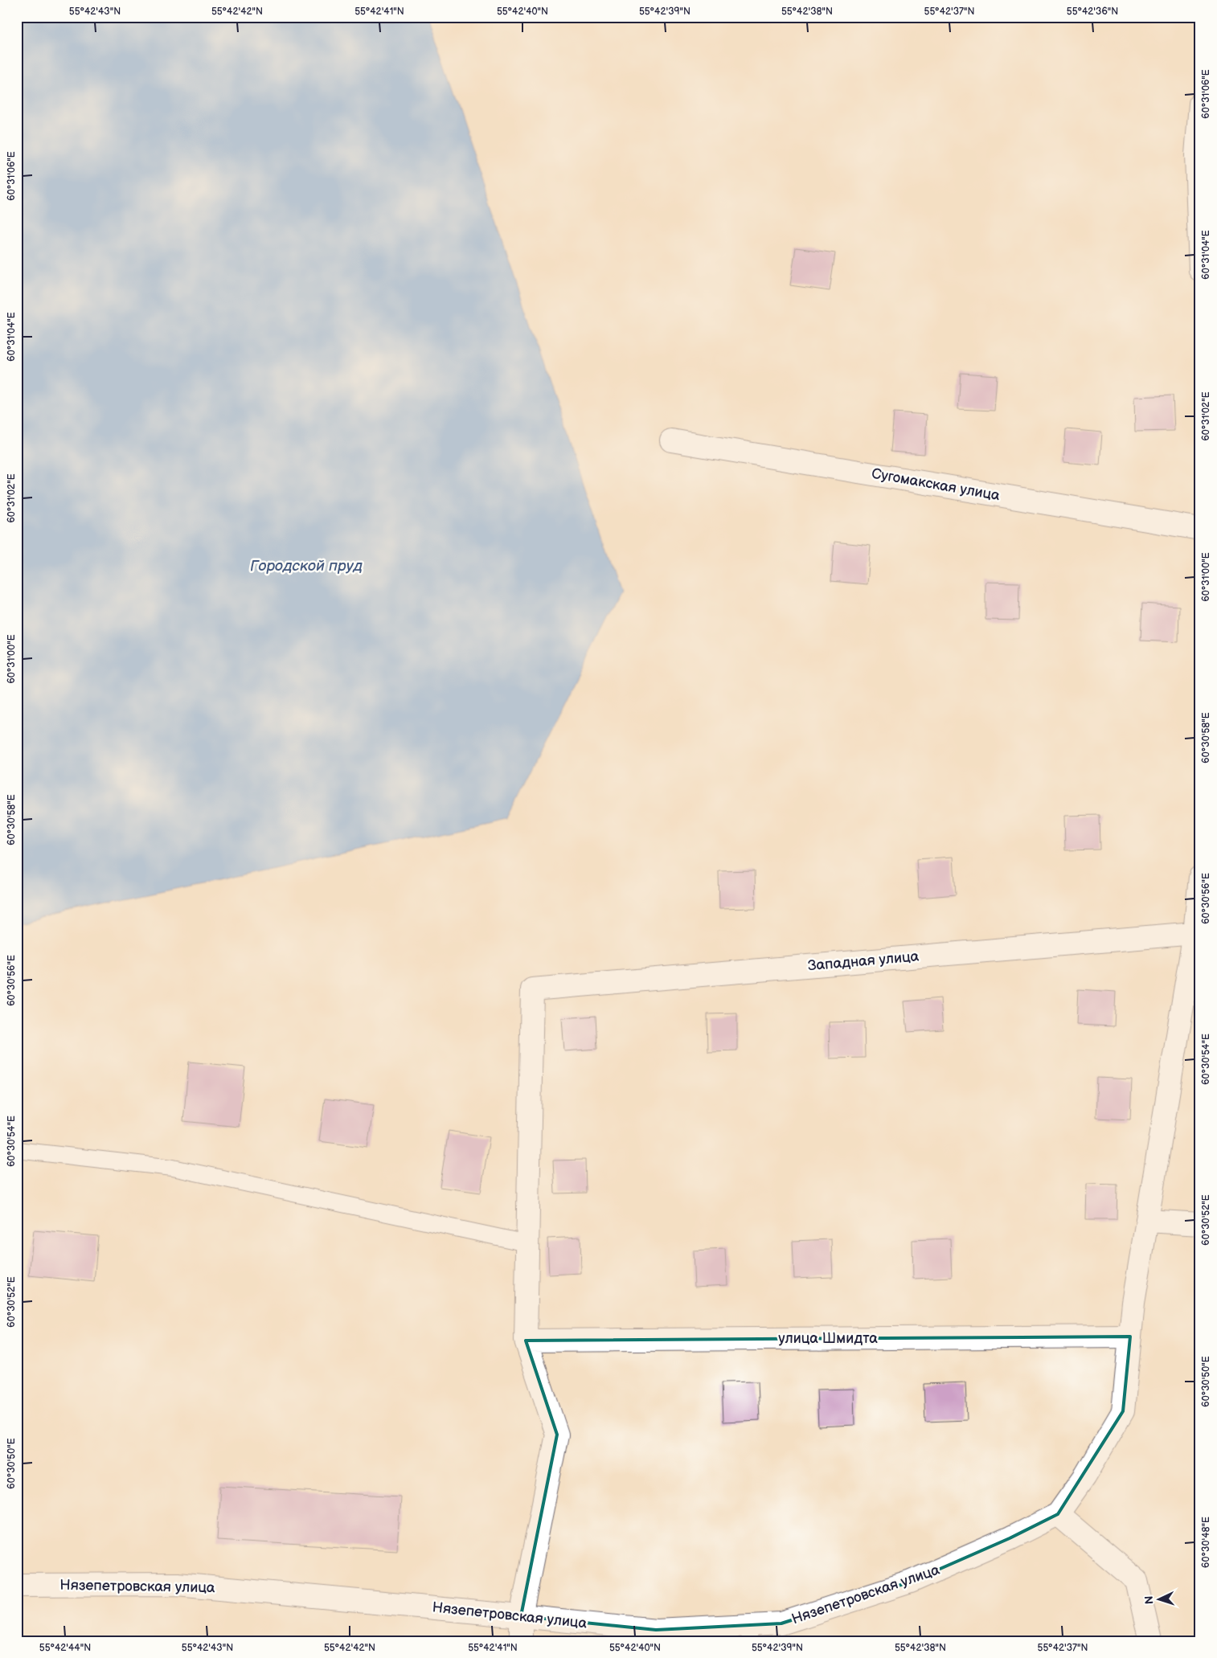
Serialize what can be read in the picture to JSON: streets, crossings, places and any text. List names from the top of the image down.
{
  "streets": {
    "street": [
      "Сугомакская улица",
      "Западная улица",
      "улица Шмидта",
      "Нязепетровская улица"
    ]
  },
  "water": ["Городской пруд"],
  "north": "left",
  "coordinates": [
    "55°42'43\"N",
    "55°42'42\"N",
    "55°42'41\"N",
    "55°42'40\"N",
    "55°42'39\"N",
    "55°42'38\"N",
    "55°42'37\"N",
    "55°42'36\"N",
    "60°31'06\"E",
    "60°31'04\"E",
    "60°31'02\"E",
    "60°31'00\"E",
    "60°30'58\"E",
    "60°30'56\"E",
    "60°30'54\"E",
    "60°30'52\"E",
    "60°30'50\"E",
    "60°30'48\"E",
    "55°42'44\"N"
  ]
}
